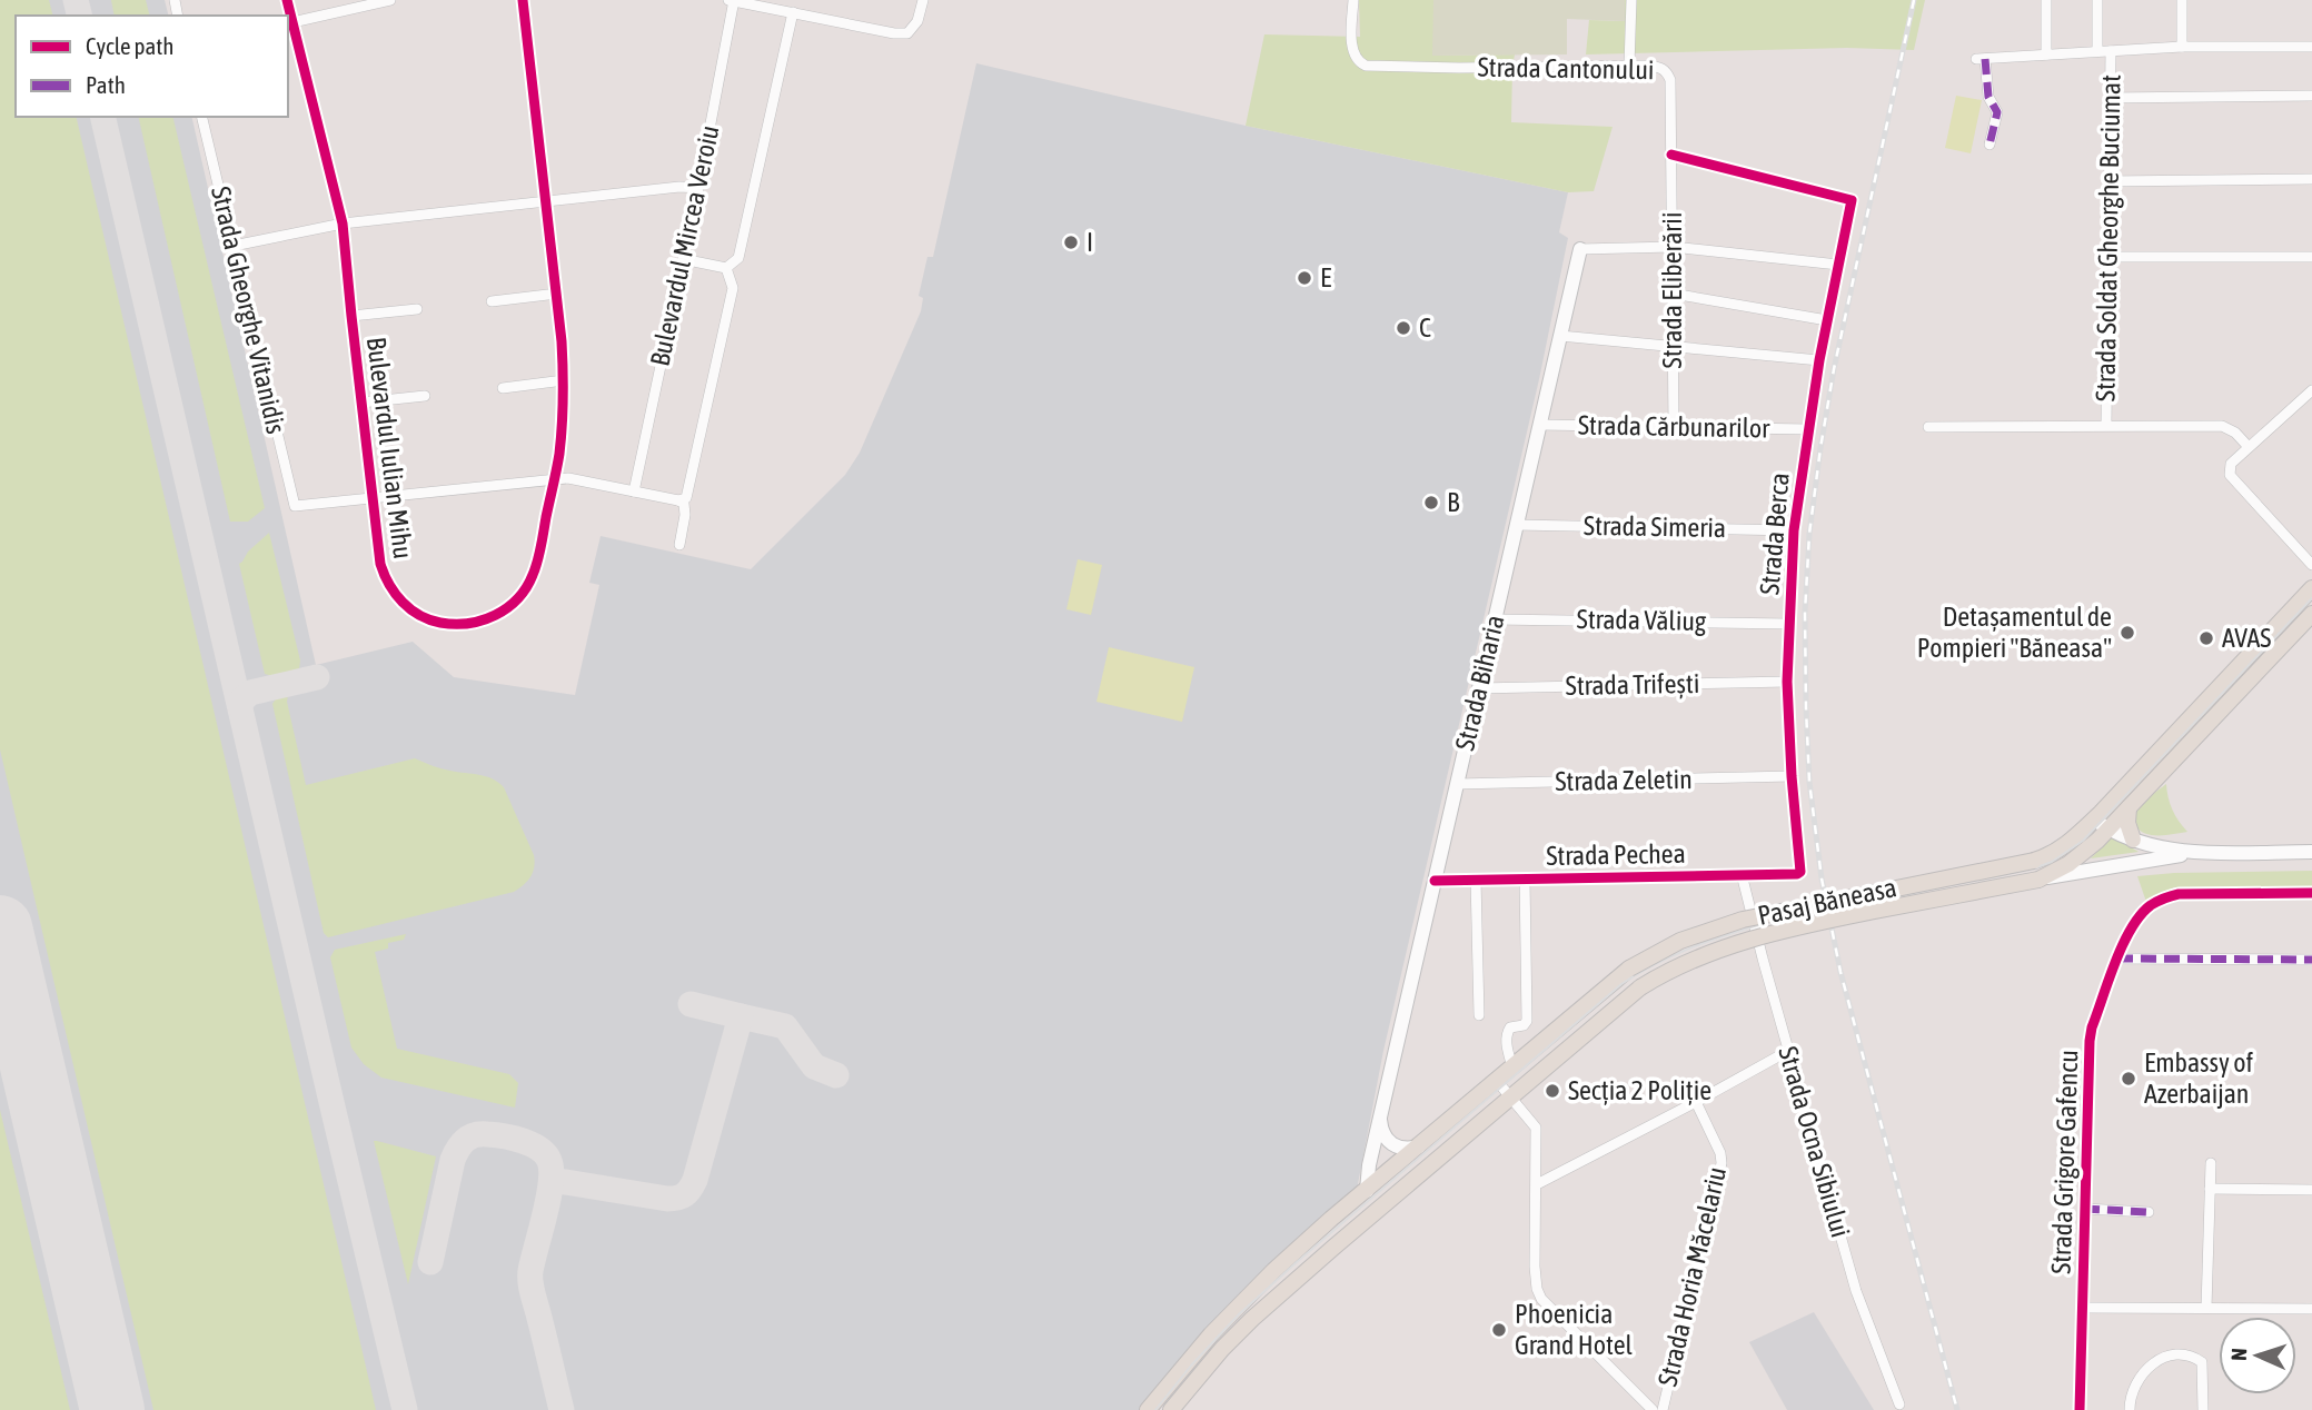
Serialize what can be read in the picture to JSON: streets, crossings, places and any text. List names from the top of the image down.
{
  "streets": {
    "main road": ["Pasaj Băneasa"],
    "street": [
      "Strada Cantonului",
      "Strada Soldat Gheorghe Buciumat",
      "Bulevardul Mircea Veroiu",
      "Strada Eliberării",
      "Strada Gheorghe Vitanidis",
      "Strada Cărbunarilor",
      "Bulevardul Iulian Mihu",
      "Strada Simeria",
      "Strada Berca",
      "Strada Văliug",
      "Strada Biharia",
      "Strada Trifești",
      "Strada Zeletin",
      "Strada Pechea",
      "Strada Ocna Sibiului",
      "Strada Grigore Gafencu",
      "Strada Horia Măcelariu"
    ]
  },
  "crossings": [
    ["Strada Cantonului", "Strada Eliberării"],
    ["Strada Cantonului", "Strada Berca"],
    ["Strada Eliberării", "Strada Cărbunarilor"],
    ["Strada Eliberării", "Strada Berca"],
    ["Strada Gheorghe Vitanidis", "Bulevardul Iulian Mihu"],
    ["Strada Cărbunarilor", "Strada Berca"],
    ["Strada Cărbunarilor", "Strada Biharia"],
    ["Strada Simeria", "Strada Berca"],
    ["Strada Simeria", "Strada Biharia"],
    ["Strada Berca", "Strada Văliug"],
    ["Strada Berca", "Strada Trifești"],
    ["Strada Berca", "Strada Zeletin"],
    ["Strada Berca", "Strada Pechea"],
    ["Strada Văliug", "Strada Biharia"],
    ["Strada Biharia", "Strada Trifești"],
    ["Strada Biharia", "Strada Zeletin"],
    ["Strada Biharia", "Strada Pechea"],
    ["Strada Biharia", "Pasaj Băneasa"],
    ["Strada Pechea", "Strada Ocna Sibiului"]
  ],
  "places": [
    "I",
    "E",
    "C",
    "B",
    "Detașamentul de Pompieri \"Băneasa\"",
    "AVAS",
    "Embassy of Azerbaijan",
    "Secția 2 Poliție",
    "Phoenicia Grand Hotel"
  ],
  "legend": ["Cycle path", "Path"],
  "north": "left"
}
